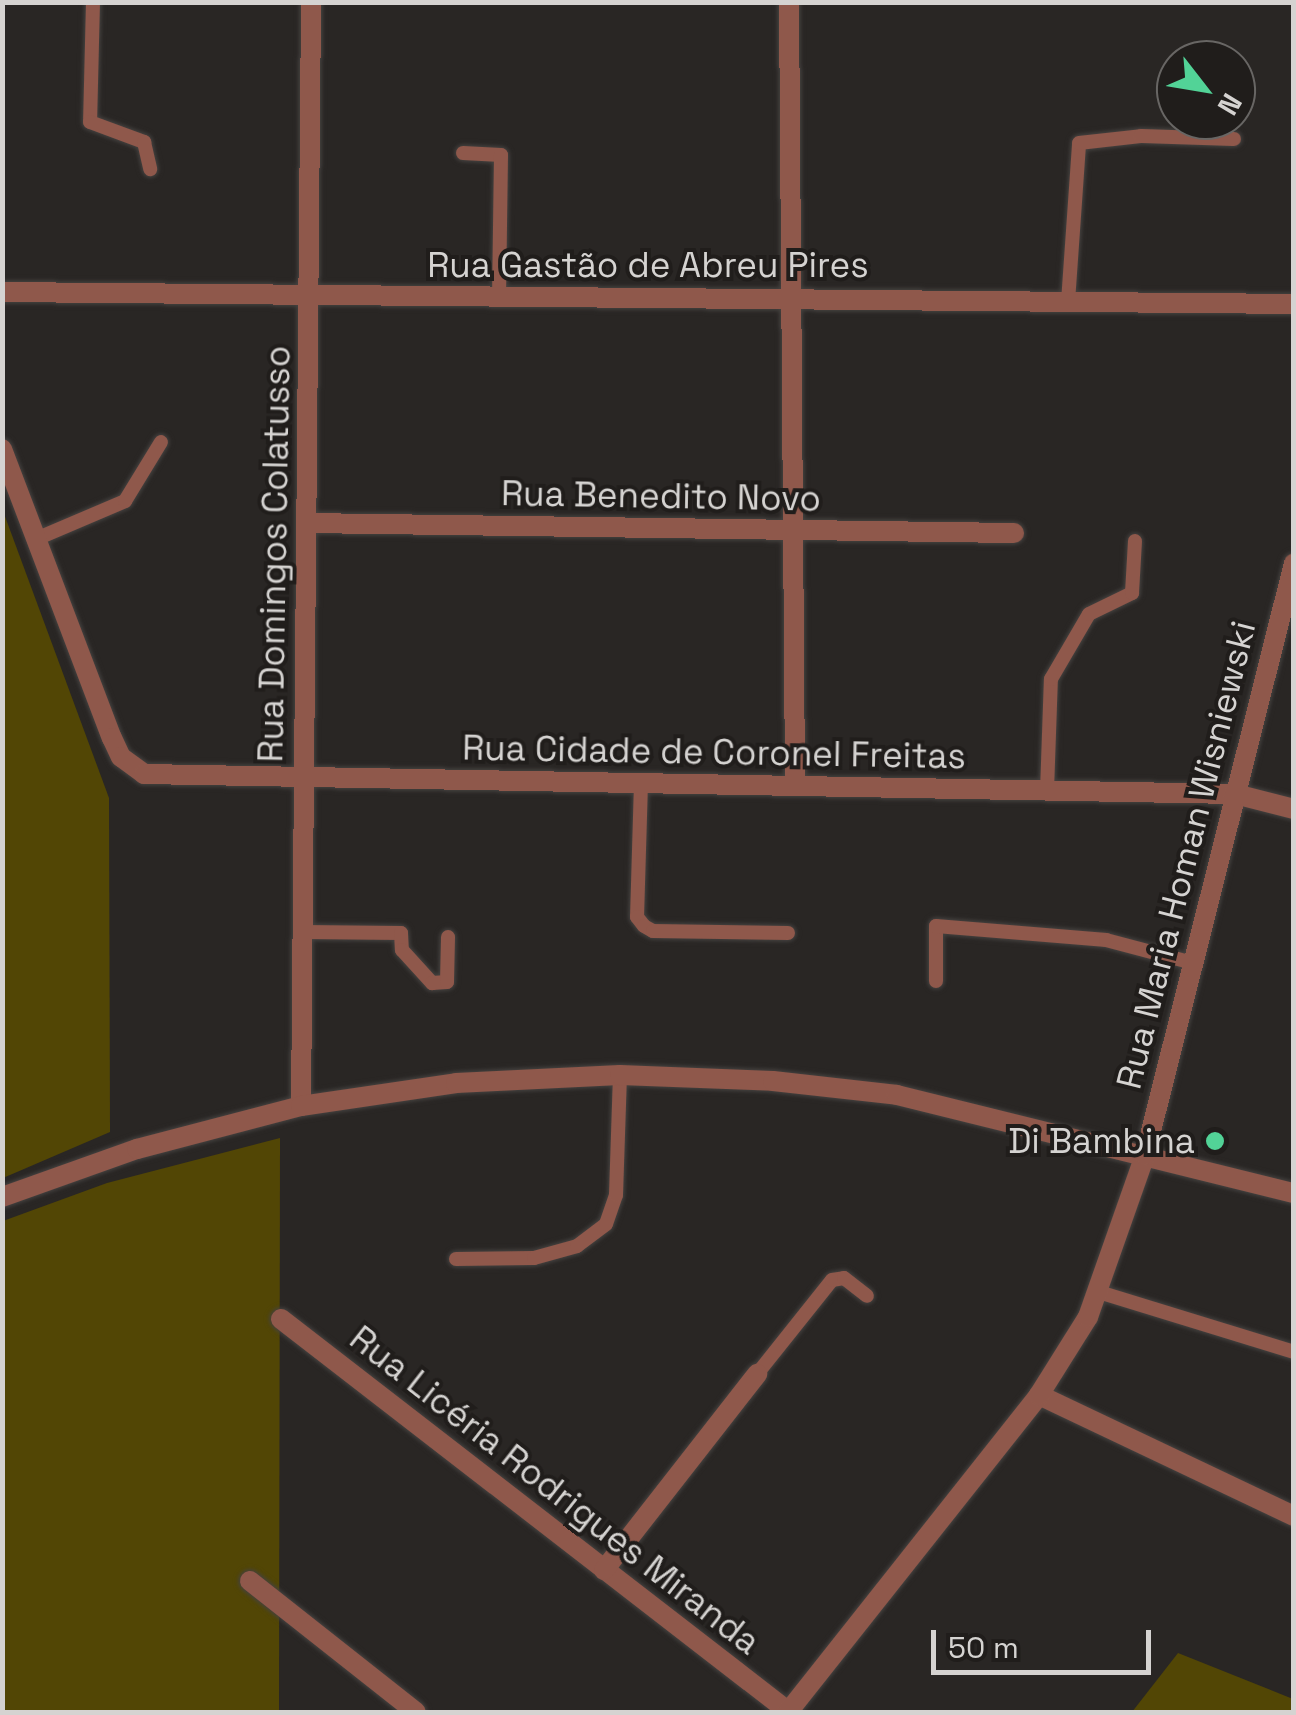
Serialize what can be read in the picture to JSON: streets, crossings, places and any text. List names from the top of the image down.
{
  "streets": {
    "street": [
      "Rua Gastão de Abreu Pires",
      "Rua Benedito Novo",
      "Rua Domingos Colatusso",
      "Rua Cidade de Coronel Freitas",
      "Rua Maria Homan Wisniewski",
      "Rua Licéria Rodrigues Miranda"
    ]
  },
  "crossings": [
    ["Rua Gastão de Abreu Pires", "Rua Domingos Colatusso"],
    ["Rua Benedito Novo", "Rua Domingos Colatusso"],
    ["Rua Domingos Colatusso", "Rua Cidade de Coronel Freitas"],
    ["Rua Cidade de Coronel Freitas", "Rua Maria Homan Wisniewski"],
    ["Rua Maria Homan Wisniewski", "Rua Licéria Rodrigues Miranda"]
  ],
  "places": ["Di Bambina"],
  "scale_bar": "50 m",
  "north": "bottom right"
}
